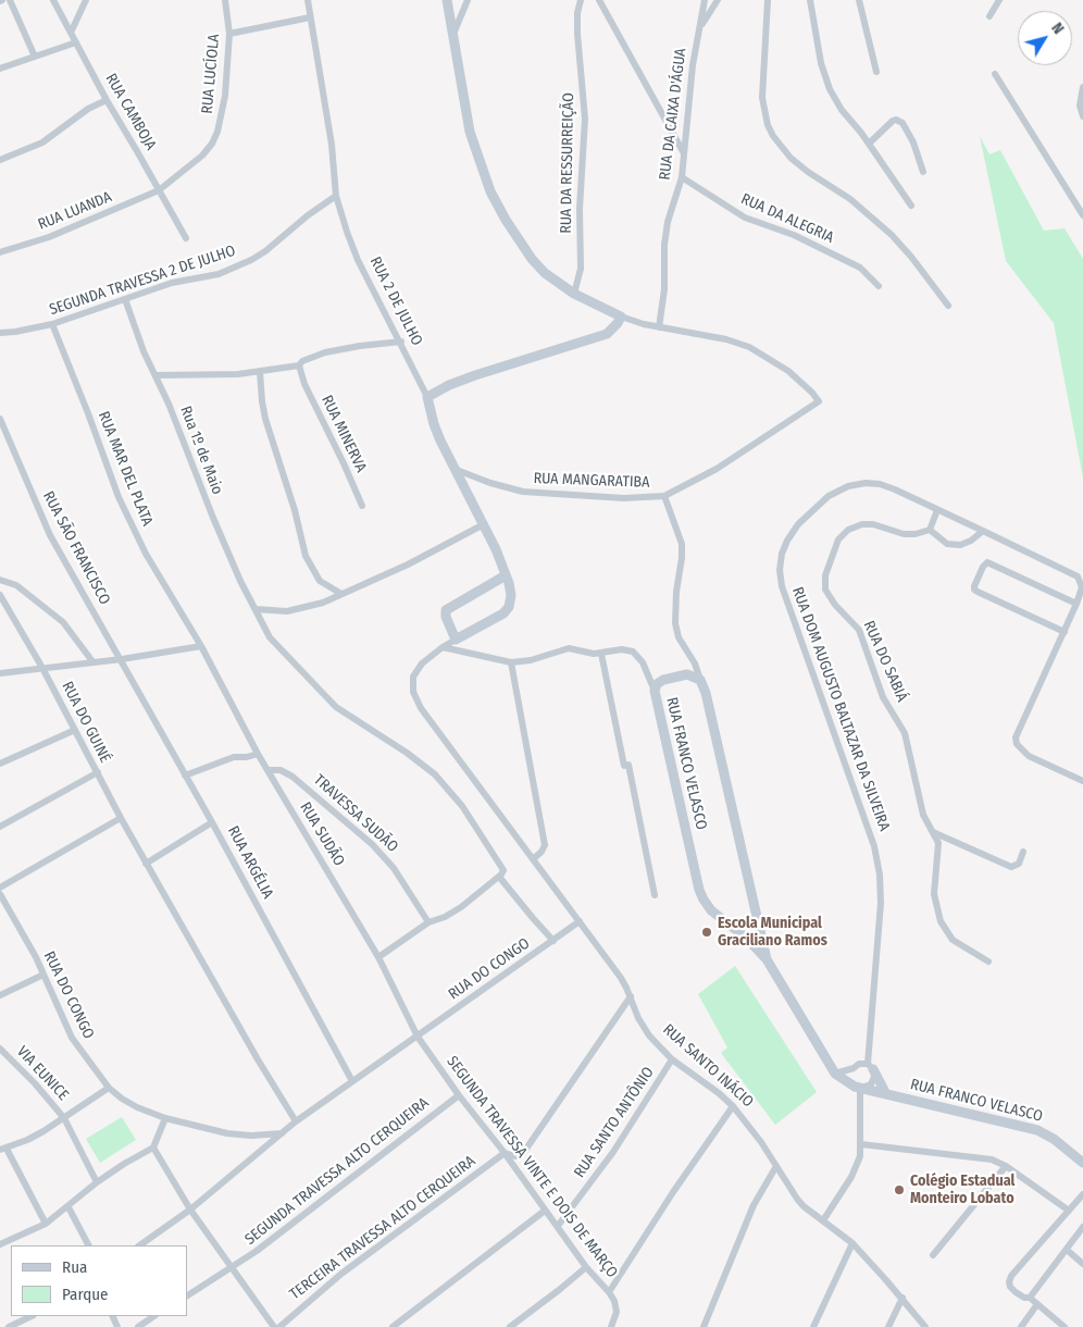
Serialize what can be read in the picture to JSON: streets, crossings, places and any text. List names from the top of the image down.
{
  "streets": {
    "street": [
      "RUA LUCÍOLA",
      "RUA CAMBOJA",
      "RUA DA CAIXA D'ÁGUA",
      "RUA DA RESSURREIÇÃO",
      "RUA LUANDA",
      "RUA DA ALEGRIA",
      "SEGUNDA TRAVESSA 2 DE JULHO",
      "RUA 2 DE JULHO",
      "RUA MINERVA",
      "Rua 1º de Maio",
      "RUA MAR DEL PLATA",
      "RUA MANGARATIBA",
      "RUA SÃO FRANCISCO",
      "RUA DO SABIÁ",
      "RUA DOM AUGUSTO BALTAZAR DA SILVEIRA",
      "RUA DO GUINÉ",
      "RUA FRANCO VELASCO",
      "TRAVESSA SUDÃO",
      "RUA SUDÃO",
      "RUA ARGÉLIA",
      "RUA DO CONGO",
      "RUA SANTO INÁCIO",
      "VIA EUNICE",
      "RUA SANTO ANTÔNIO",
      "SEGUNDA TRAVESSA VINTE E DOIS DE MARÇO",
      "SEGUNDA TRAVESSA ALTO CERQUEIRA",
      "TERCEIRA TRAVESSA ALTO CERQUEIRA"
    ]
  },
  "crossings": [
    ["RUA LUCÍOLA", "RUA CAMBOJA"],
    ["RUA LUCÍOLA", "RUA LUANDA"],
    ["RUA CAMBOJA", "RUA LUANDA"],
    ["RUA DA CAIXA D'ÁGUA", "RUA DA ALEGRIA"],
    ["RUA DA CAIXA D'ÁGUA", "RUA MANGARATIBA"],
    ["SEGUNDA TRAVESSA 2 DE JULHO", "RUA 2 DE JULHO"],
    ["SEGUNDA TRAVESSA 2 DE JULHO", "Rua 1º de Maio"],
    ["SEGUNDA TRAVESSA 2 DE JULHO", "RUA MAR DEL PLATA"],
    ["RUA 2 DE JULHO", "RUA MANGARATIBA"],
    ["RUA 2 DE JULHO", "RUA SANTO INÁCIO"],
    ["RUA MAR DEL PLATA", "RUA SUDÃO"],
    ["RUA SÃO FRANCISCO", "RUA ARGÉLIA"],
    ["RUA DOM AUGUSTO BALTAZAR DA SILVEIRA", "RUA FRANCO VELASCO"],
    ["RUA DO GUINÉ", "RUA DO CONGO"],
    ["TRAVESSA SUDÃO", "RUA SUDÃO"],
    ["RUA SUDÃO", "RUA DO CONGO"],
    ["RUA SUDÃO", "SEGUNDA TRAVESSA VINTE E DOIS DE MARÇO"],
    ["RUA ARGÉLIA", "RUA DO CONGO"],
    ["RUA DO CONGO", "RUA SANTO INÁCIO"],
    ["RUA DO CONGO", "SEGUNDA TRAVESSA VINTE E DOIS DE MARÇO"],
    ["RUA SANTO INÁCIO", "RUA SANTO ANTÔNIO"],
    ["RUA SANTO INÁCIO", "SEGUNDA TRAVESSA VINTE E DOIS DE MARÇO"],
    ["RUA SANTO ANTÔNIO", "SEGUNDA TRAVESSA VINTE E DOIS DE MARÇO"],
    ["SEGUNDA TRAVESSA VINTE E DOIS DE MARÇO", "SEGUNDA TRAVESSA ALTO CERQUEIRA"],
    ["SEGUNDA TRAVESSA VINTE E DOIS DE MARÇO", "TERCEIRA TRAVESSA ALTO CERQUEIRA"]
  ],
  "places": ["Escola Municipal Graciliano Ramos", "Colégio Estadual Monteiro Lobato"],
  "legend": ["Rua", "Parque"],
  "north": "top right"
}
